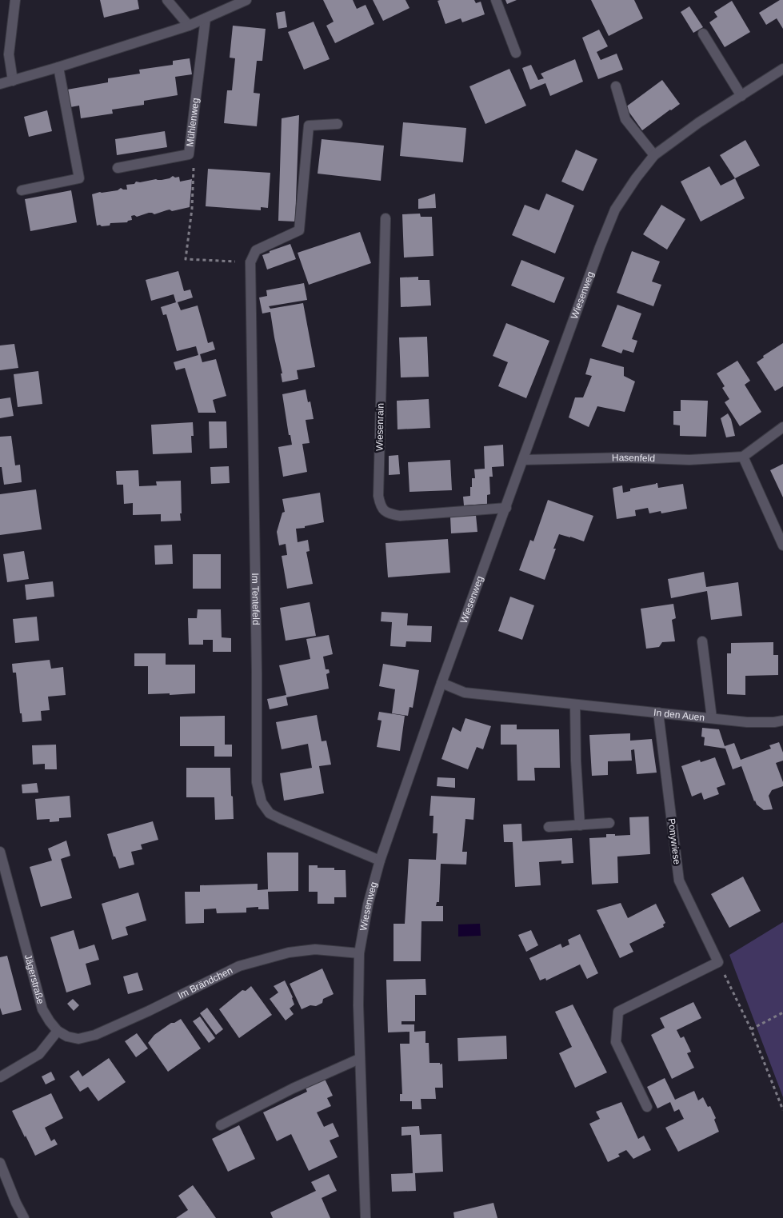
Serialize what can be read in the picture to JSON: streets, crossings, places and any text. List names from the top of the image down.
{
  "streets": {
    "street": [
      "Mühlenweg",
      "Wiesenweg",
      "Wiesenrain",
      "Hasenfeld",
      "Im Tentefeld",
      "In den Auen",
      "Ponywiese",
      "Jägerstraße",
      "Im Brändchen"
    ]
  },
  "crossings": [
    ["Wiesenweg", "Wiesenrain"],
    ["Wiesenweg", "Hasenfeld"],
    ["Wiesenweg", "Im Tentefeld"],
    ["Wiesenweg", "In den Auen"],
    ["Wiesenweg", "Im Brändchen"],
    ["In den Auen", "Ponywiese"],
    ["Jägerstraße", "Im Brändchen"]
  ]
}
